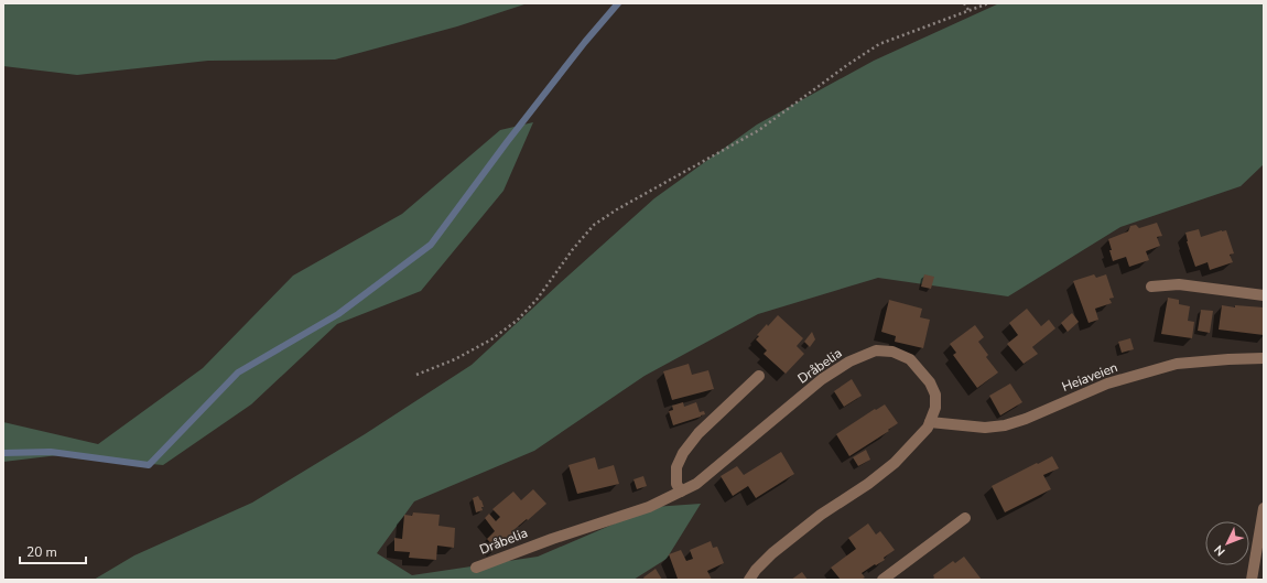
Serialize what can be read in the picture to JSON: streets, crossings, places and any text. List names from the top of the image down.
{
  "streets": {
    "street": ["Dråbelia", "Heiaveien"]
  },
  "crossings": [
    ["Dråbelia", "Heiaveien"]
  ],
  "scale_bar": "20 m",
  "north": "bottom left"
}
